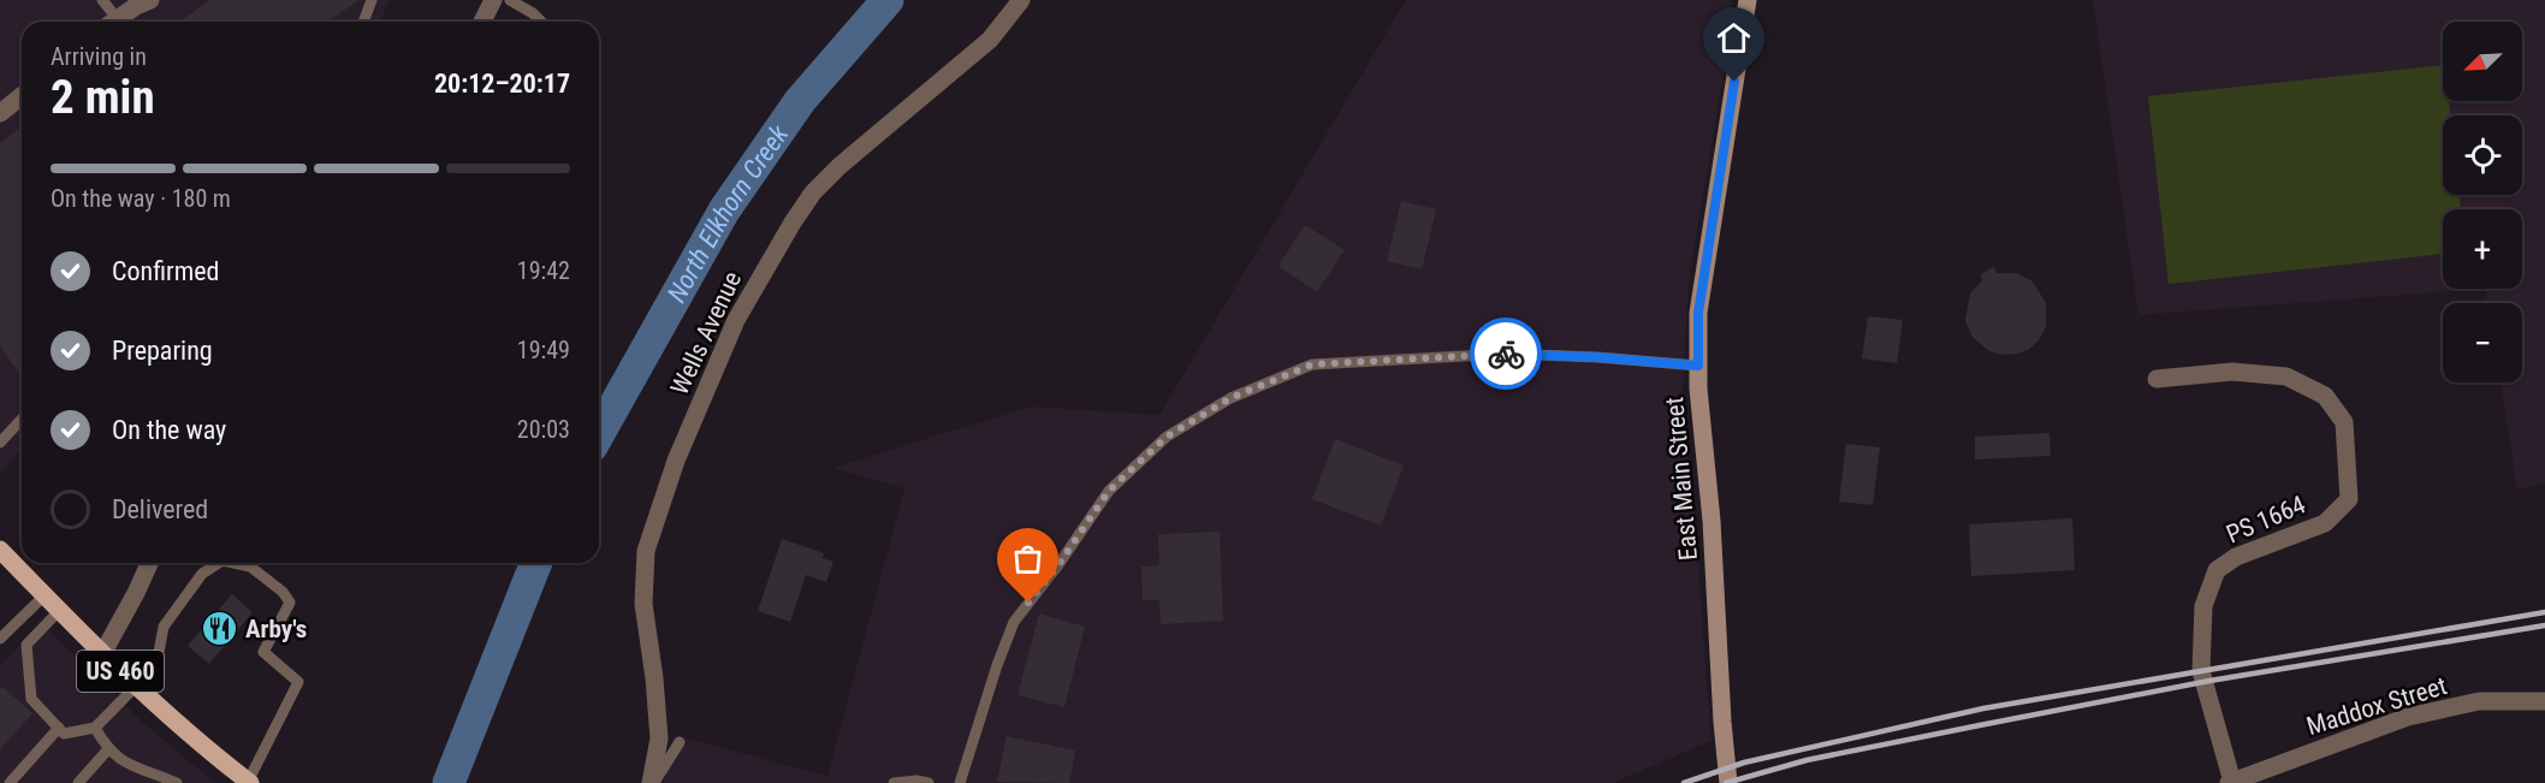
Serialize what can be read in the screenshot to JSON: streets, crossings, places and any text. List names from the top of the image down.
{
  "streets": {
    "main road": ["US 460"],
    "street": [
      "Wells Avenue",
      "East Main Street",
      "PS 1664",
      "Maddox Street"
    ]
  },
  "crossings": [
    ["PS 1664", "Maddox Street"]
  ],
  "water": ["North Elkhorn Creek"],
  "places": {
    "restaurant": ["Arby's"]
  },
  "north": "bottom left",
  "page": {
    "map_buttons": ["+", "−"],
    "heading": ["2 min", "Arriving in", "20:12–20:17"],
    "bar": "On the way · 180 m",
    "list": [
      ["Confirmed", "19:42"],
      ["Preparing", "19:49"],
      ["On the way", "20:03"],
      "Delivered"
    ]
  }
}
